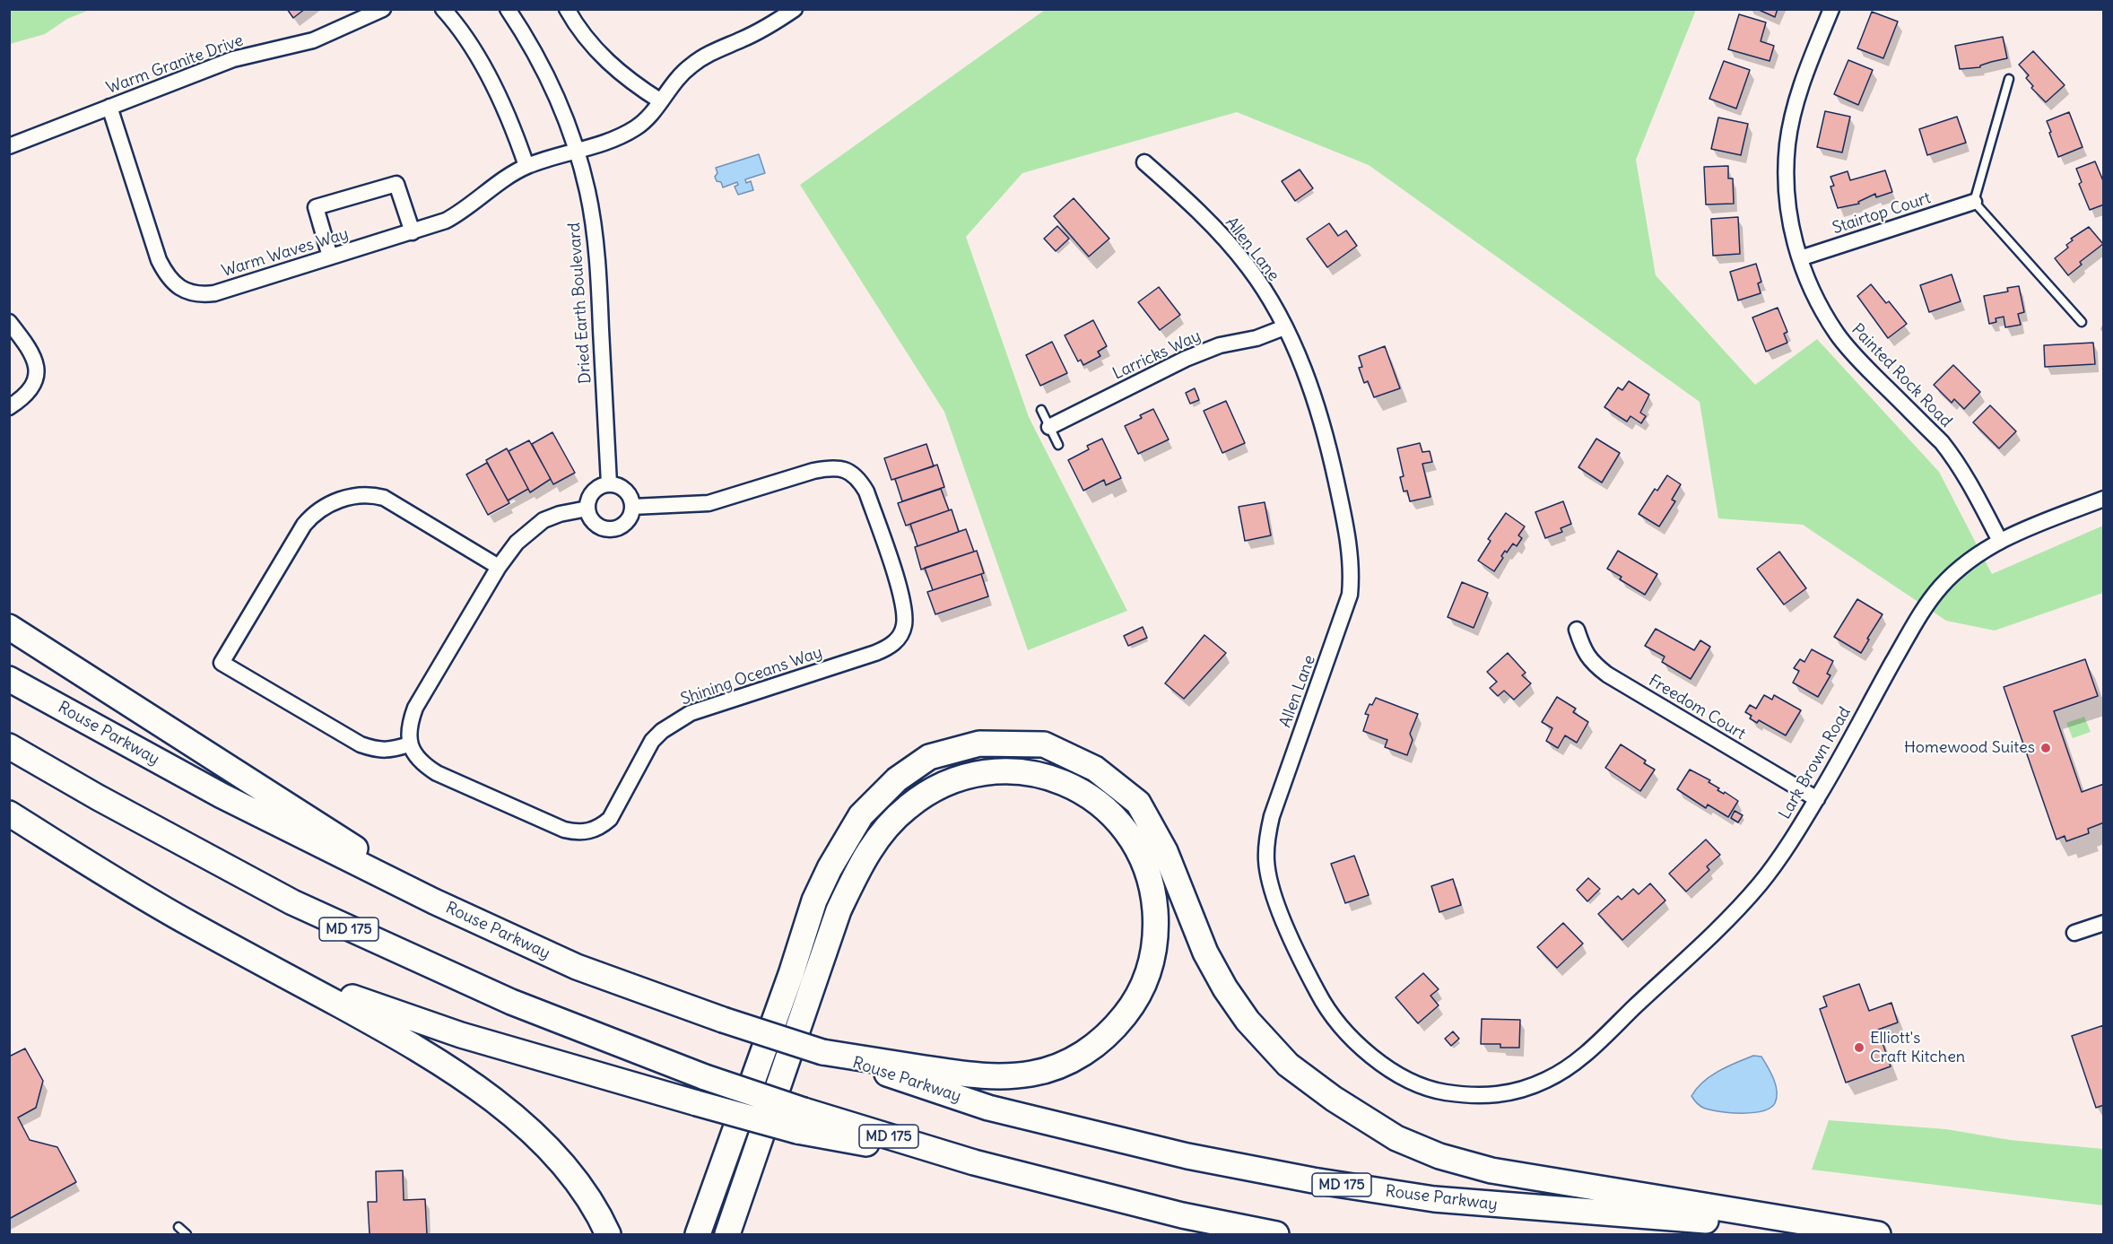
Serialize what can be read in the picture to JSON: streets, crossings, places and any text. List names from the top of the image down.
{
  "streets": {
    "main road": ["Rouse Parkway", "MD 175"],
    "street": [
      "Warm Granite Drive",
      "Stairtop Court",
      "Allen Lane",
      "Warm Waves Way",
      "Dried Earth Boulevard",
      "Larricks Way",
      "Painted Rock Road",
      "Shining Oceans Way",
      "Freedom Court",
      "Lark Brown Road"
    ]
  },
  "crossings": [
    ["Warm Granite Drive", "Warm Waves Way"],
    ["Stairtop Court", "Painted Rock Road"],
    ["Allen Lane", "Larricks Way"],
    ["Allen Lane", "Lark Brown Road"],
    ["Warm Waves Way", "Dried Earth Boulevard"],
    ["Dried Earth Boulevard", "Shining Oceans Way"],
    ["Painted Rock Road", "Lark Brown Road"],
    ["Freedom Court", "Lark Brown Road"]
  ],
  "places": ["Homewood Suites", "Elliott's Craft Kitchen"]
}
